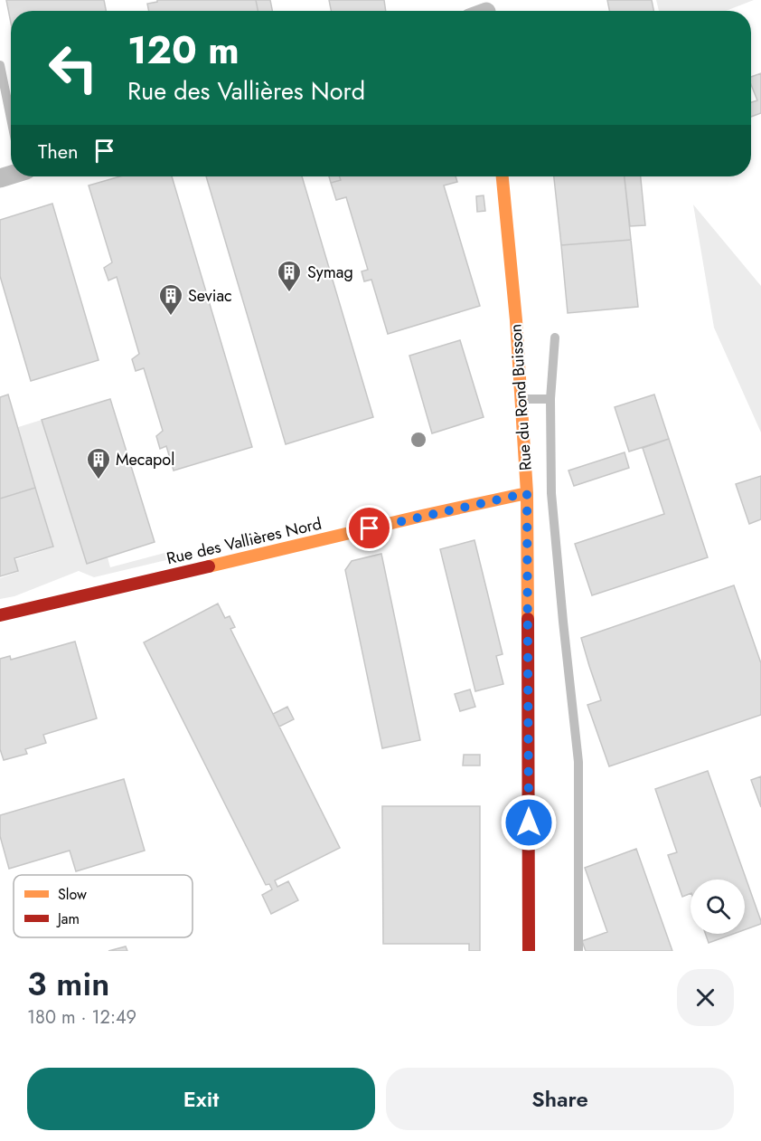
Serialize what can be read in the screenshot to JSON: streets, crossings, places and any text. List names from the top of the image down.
{
  "streets": {
    "street": ["Rue du Rond Buisson", "Rue des Vallières Nord"]
  },
  "crossings": [
    ["Rue du Rond Buisson", "Rue des Vallières Nord"]
  ],
  "places": {
    "building": ["Symag", "Seviac", "Mecapol"]
  },
  "legend": ["Slow", "Jam"],
  "page": {
    "turn": ["120 m", "Rue des Vallières Nord"],
    "then": "Then",
    "heading": ["3 min", "180 m · 12:49"],
    "buttons": ["Exit", "Share"]
  }
}
